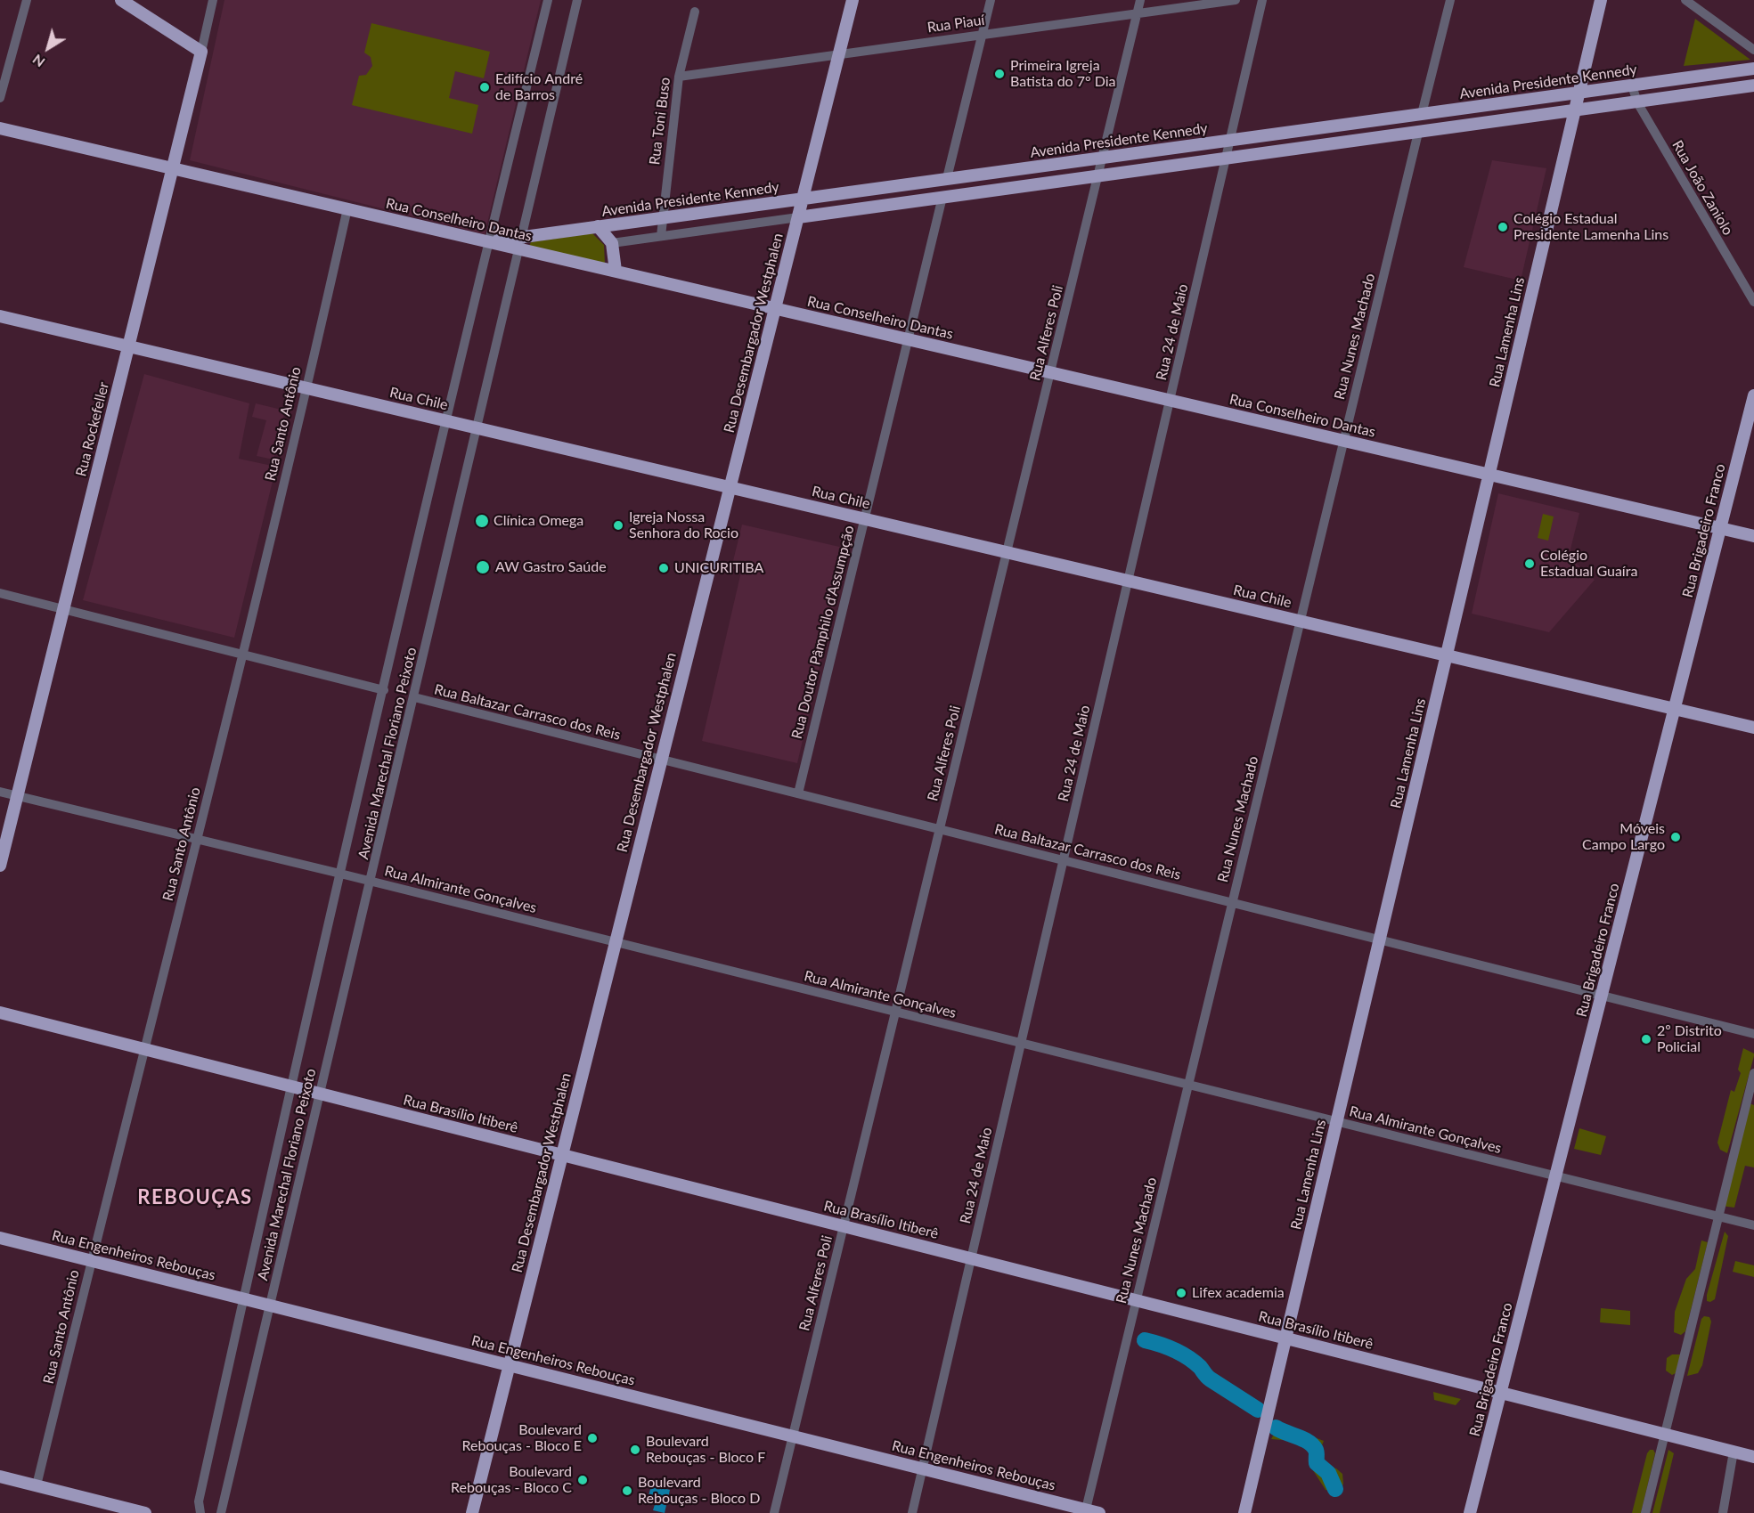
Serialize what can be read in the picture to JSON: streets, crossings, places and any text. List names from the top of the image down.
{
  "streets": {
    "main road": [
      "Avenida Presidente Kennedy",
      "Rua Conselheiro Dantas",
      "Rua Lamenha Lins",
      "Rua Desembargador Westphalen",
      "Rua Chile",
      "Rua Rockefeller",
      "Rua Brigadeiro Franco",
      "Rua Brasílio Itiberê",
      "Rua Engenheiros Rebouças"
    ],
    "street": [
      "Rua Piauí",
      "Rua Toni Buso",
      "Rua João Zaniolo",
      "Rua 24 de Maio",
      "Rua Alferes Poli",
      "Rua Nunes Machado",
      "Rua Santo Antônio",
      "Rua Doutor Pâmphilo d'Assumpção",
      "Rua Baltazar Carrasco dos Reis",
      "Avenida Marechal Floriano Peixoto",
      "Rua Almirante Gonçalves"
    ]
  },
  "crossings": [
    ["Rua Piauí", "Rua Toni Buso"],
    ["Rua Piauí", "Rua Desembargador Westphalen"],
    ["Rua Piauí", "Rua Alferes Poli"],
    ["Avenida Presidente Kennedy", "Rua Toni Buso"],
    ["Avenida Presidente Kennedy", "Rua João Zaniolo"],
    ["Avenida Presidente Kennedy", "Rua Conselheiro Dantas"],
    ["Avenida Presidente Kennedy", "Rua 24 de Maio"],
    ["Avenida Presidente Kennedy", "Rua Lamenha Lins"],
    ["Avenida Presidente Kennedy", "Rua Desembargador Westphalen"],
    ["Avenida Presidente Kennedy", "Rua Alferes Poli"],
    ["Avenida Presidente Kennedy", "Avenida Marechal Floriano Peixoto"],
    ["Rua Conselheiro Dantas", "Rua 24 de Maio"],
    ["Rua Conselheiro Dantas", "Rua Lamenha Lins"],
    ["Rua Conselheiro Dantas", "Rua Desembargador Westphalen"],
    ["Rua Conselheiro Dantas", "Rua Alferes Poli"],
    ["Rua Conselheiro Dantas", "Rua Nunes Machado"],
    ["Rua Conselheiro Dantas", "Rua Santo Antônio"],
    ["Rua Conselheiro Dantas", "Rua Rockefeller"],
    ["Rua Conselheiro Dantas", "Rua Brigadeiro Franco"],
    ["Rua Conselheiro Dantas", "Rua Doutor Pâmphilo d'Assumpção"],
    ["Rua Conselheiro Dantas", "Avenida Marechal Floriano Peixoto"],
    ["Rua 24 de Maio", "Rua Chile"],
    ["Rua 24 de Maio", "Rua Baltazar Carrasco dos Reis"],
    ["Rua 24 de Maio", "Rua Almirante Gonçalves"],
    ["Rua 24 de Maio", "Rua Brasílio Itiberê"],
    ["Rua 24 de Maio", "Rua Engenheiros Rebouças"],
    ["Rua Lamenha Lins", "Rua Chile"],
    ["Rua Lamenha Lins", "Rua Baltazar Carrasco dos Reis"],
    ["Rua Lamenha Lins", "Rua Almirante Gonçalves"],
    ["Rua Lamenha Lins", "Rua Brasílio Itiberê"],
    ["Rua Desembargador Westphalen", "Rua Chile"],
    ["Rua Desembargador Westphalen", "Rua Baltazar Carrasco dos Reis"],
    ["Rua Desembargador Westphalen", "Rua Almirante Gonçalves"],
    ["Rua Desembargador Westphalen", "Rua Brasílio Itiberê"],
    ["Rua Desembargador Westphalen", "Rua Engenheiros Rebouças"],
    ["Rua Alferes Poli", "Rua Chile"],
    ["Rua Alferes Poli", "Rua Baltazar Carrasco dos Reis"],
    ["Rua Alferes Poli", "Rua Almirante Gonçalves"],
    ["Rua Alferes Poli", "Rua Brasílio Itiberê"],
    ["Rua Alferes Poli", "Rua Engenheiros Rebouças"],
    ["Rua Nunes Machado", "Rua Chile"],
    ["Rua Nunes Machado", "Rua Baltazar Carrasco dos Reis"],
    ["Rua Nunes Machado", "Rua Almirante Gonçalves"],
    ["Rua Nunes Machado", "Rua Brasílio Itiberê"],
    ["Rua Nunes Machado", "Rua Engenheiros Rebouças"],
    ["Rua Chile", "Rua Santo Antônio"],
    ["Rua Chile", "Rua Rockefeller"],
    ["Rua Chile", "Rua Brigadeiro Franco"],
    ["Rua Chile", "Rua Doutor Pâmphilo d'Assumpção"],
    ["Rua Chile", "Avenida Marechal Floriano Peixoto"],
    ["Rua Santo Antônio", "Rua Almirante Gonçalves"],
    ["Rua Santo Antônio", "Rua Brasílio Itiberê"],
    ["Rua Santo Antônio", "Rua Engenheiros Rebouças"],
    ["Rua Rockefeller", "Rua Almirante Gonçalves"],
    ["Rua Brigadeiro Franco", "Rua Baltazar Carrasco dos Reis"],
    ["Rua Brigadeiro Franco", "Rua Almirante Gonçalves"],
    ["Rua Brigadeiro Franco", "Rua Brasílio Itiberê"],
    ["Rua Doutor Pâmphilo d'Assumpção", "Rua Baltazar Carrasco dos Reis"],
    ["Rua Baltazar Carrasco dos Reis", "Avenida Marechal Floriano Peixoto"],
    ["Avenida Marechal Floriano Peixoto", "Rua Almirante Gonçalves"],
    ["Avenida Marechal Floriano Peixoto", "Rua Brasílio Itiberê"],
    ["Avenida Marechal Floriano Peixoto", "Rua Engenheiros Rebouças"]
  ],
  "districts": ["REBOUÇAS"],
  "places": [
    "Primeira Igreja Batista do 7° Dia",
    "Edifício André de Barros",
    "Colégio Estadual Presidente Lamenha Lins",
    "Clínica Omega",
    "Igreja Nossa Senhora do Rocio",
    "Colégio Estadual Guaíra",
    "AW Gastro Saúde",
    "UNICURITIBA",
    "Móveis Campo Largo",
    "2º Distrito Policial",
    "Lifex academia",
    "Boulevard Rebouças - Bloco E",
    "Boulevard Rebouças - Bloco F",
    "Boulevard Rebouças - Bloco C",
    "Boulevard Rebouças - Bloco D"
  ],
  "north": "bottom left"
}
